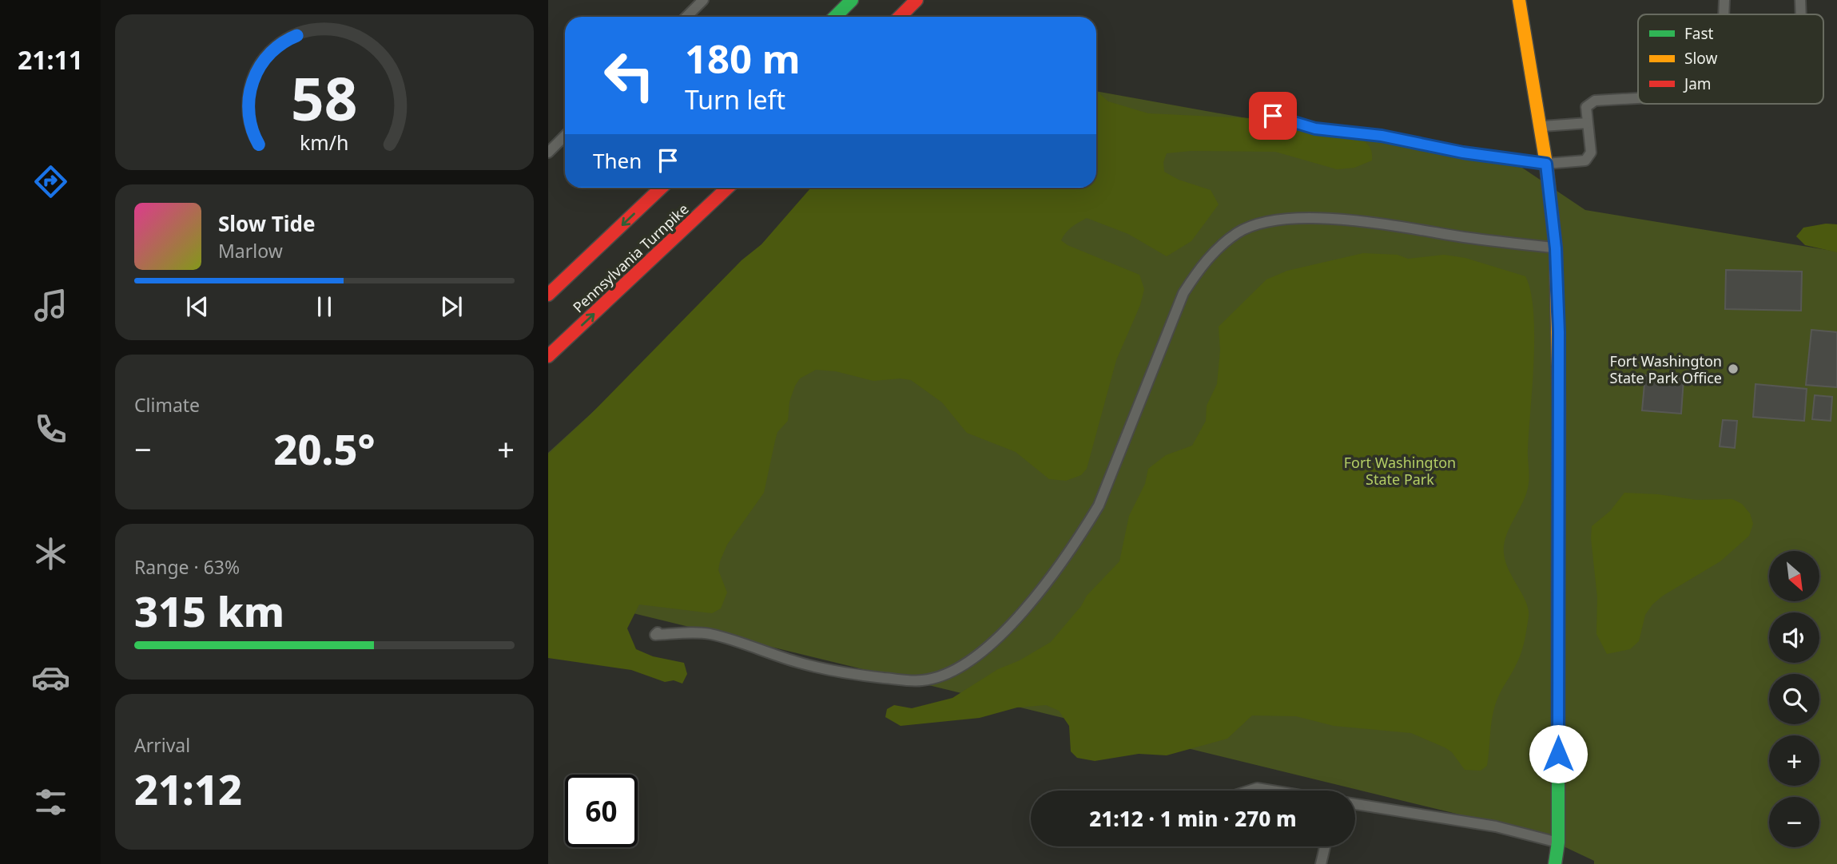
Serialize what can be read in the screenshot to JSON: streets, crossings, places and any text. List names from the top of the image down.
{
  "streets": {
    "main road": ["Pennsylvania Turnpike"]
  },
  "parks": ["Fort Washington State Park"],
  "places": ["Fort Washington State Park Office"],
  "legend": ["Fast", "Slow", "Jam"],
  "north": "bottom right",
  "page": {
    "tabs": "21:11",
    "turn": ["180 m", "Turn left"],
    "then": "Then",
    "song": ["Slow Tide", "Marlow"],
    "tile": [
      "Climate",
      ["Range · 63%", "315 km"],
      ["Arrival", "21:12"]
    ],
    "heat": ["−", "20.5°", "+"],
    "map_buttons": ["+", "−"],
    "limit": "60",
    "trip": "21:12 · 1 min · 270 m",
    "gauge": ["58", "km/h"]
  }
}
